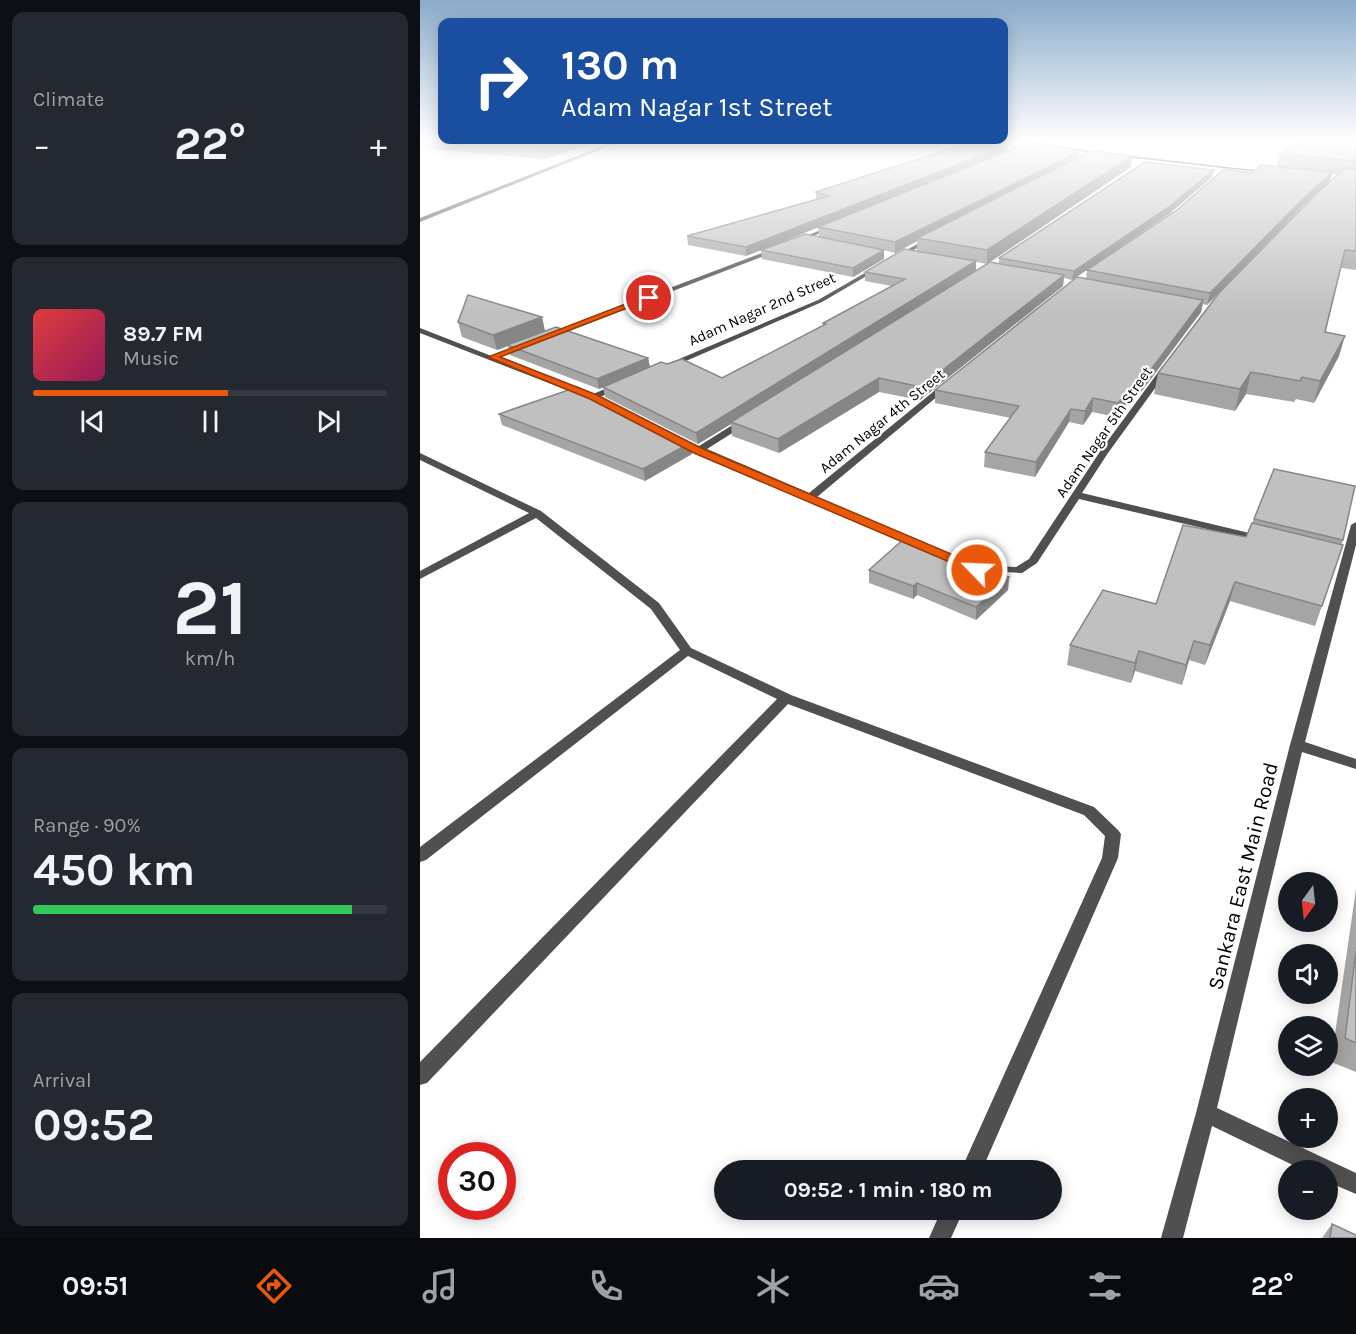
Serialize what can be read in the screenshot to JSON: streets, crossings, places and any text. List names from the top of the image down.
{
  "streets": {
    "street": [
      "Adam Nagar 2nd Street",
      "Adam Nagar 4th Street",
      "Adam Nagar 5th Street",
      "Sankara East Main Road"
    ]
  },
  "north": "bottom",
  "page": {
    "tile": [
      "Climate",
      ["21", "km/h"],
      ["Range · 90%", "450 km"],
      ["Arrival", "09:52"]
    ],
    "turn": ["130 m", "Adam Nagar 1st Street"],
    "heat": ["−", "22°", "+"],
    "song": ["89.7 FM", "Music"],
    "map_buttons": ["+", "−"],
    "limit": "30",
    "trip": "09:52 · 1 min · 180 m",
    "tabs": ["09:51", "22°"]
  }
}
